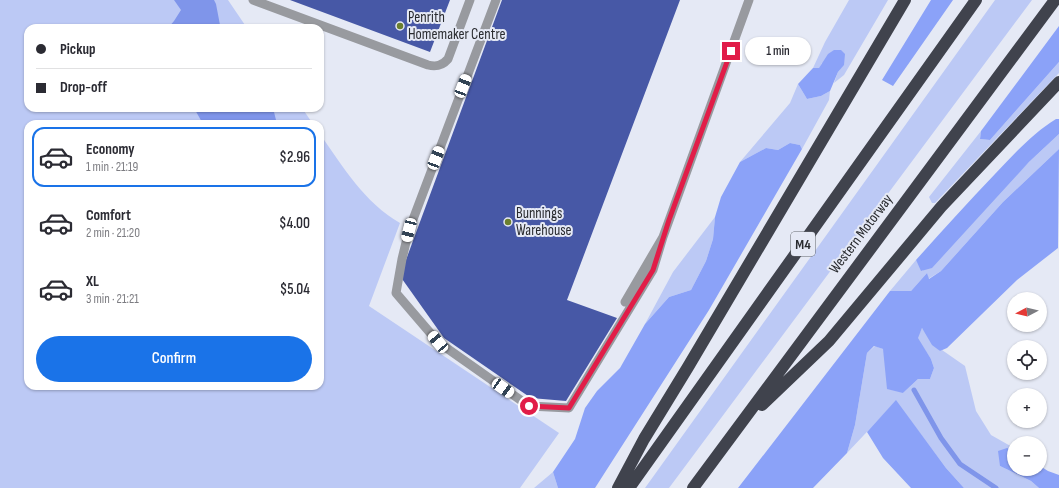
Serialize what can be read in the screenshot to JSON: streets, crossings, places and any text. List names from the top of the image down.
{
  "streets": {
    "highway": ["Western Motorway", "M4"]
  },
  "places": ["Penrith Homemaker Centre", "Bunnings Warehouse"],
  "north": "left",
  "page": {
    "banner": ["Pickup", "Drop-off"],
    "bubble": "1 min",
    "list": [
      {
        "name": "Economy",
        "note": "1 min · 21:19",
        "value": "$2.96"
      },
      {
        "name": "Comfort",
        "note": "2 min · 21:20",
        "value": "$4.00"
      },
      {
        "name": "XL",
        "note": "3 min · 21:21",
        "value": "$5.04"
      }
    ],
    "map_buttons": ["+", "−"],
    "buttons": "Confirm"
  }
}
